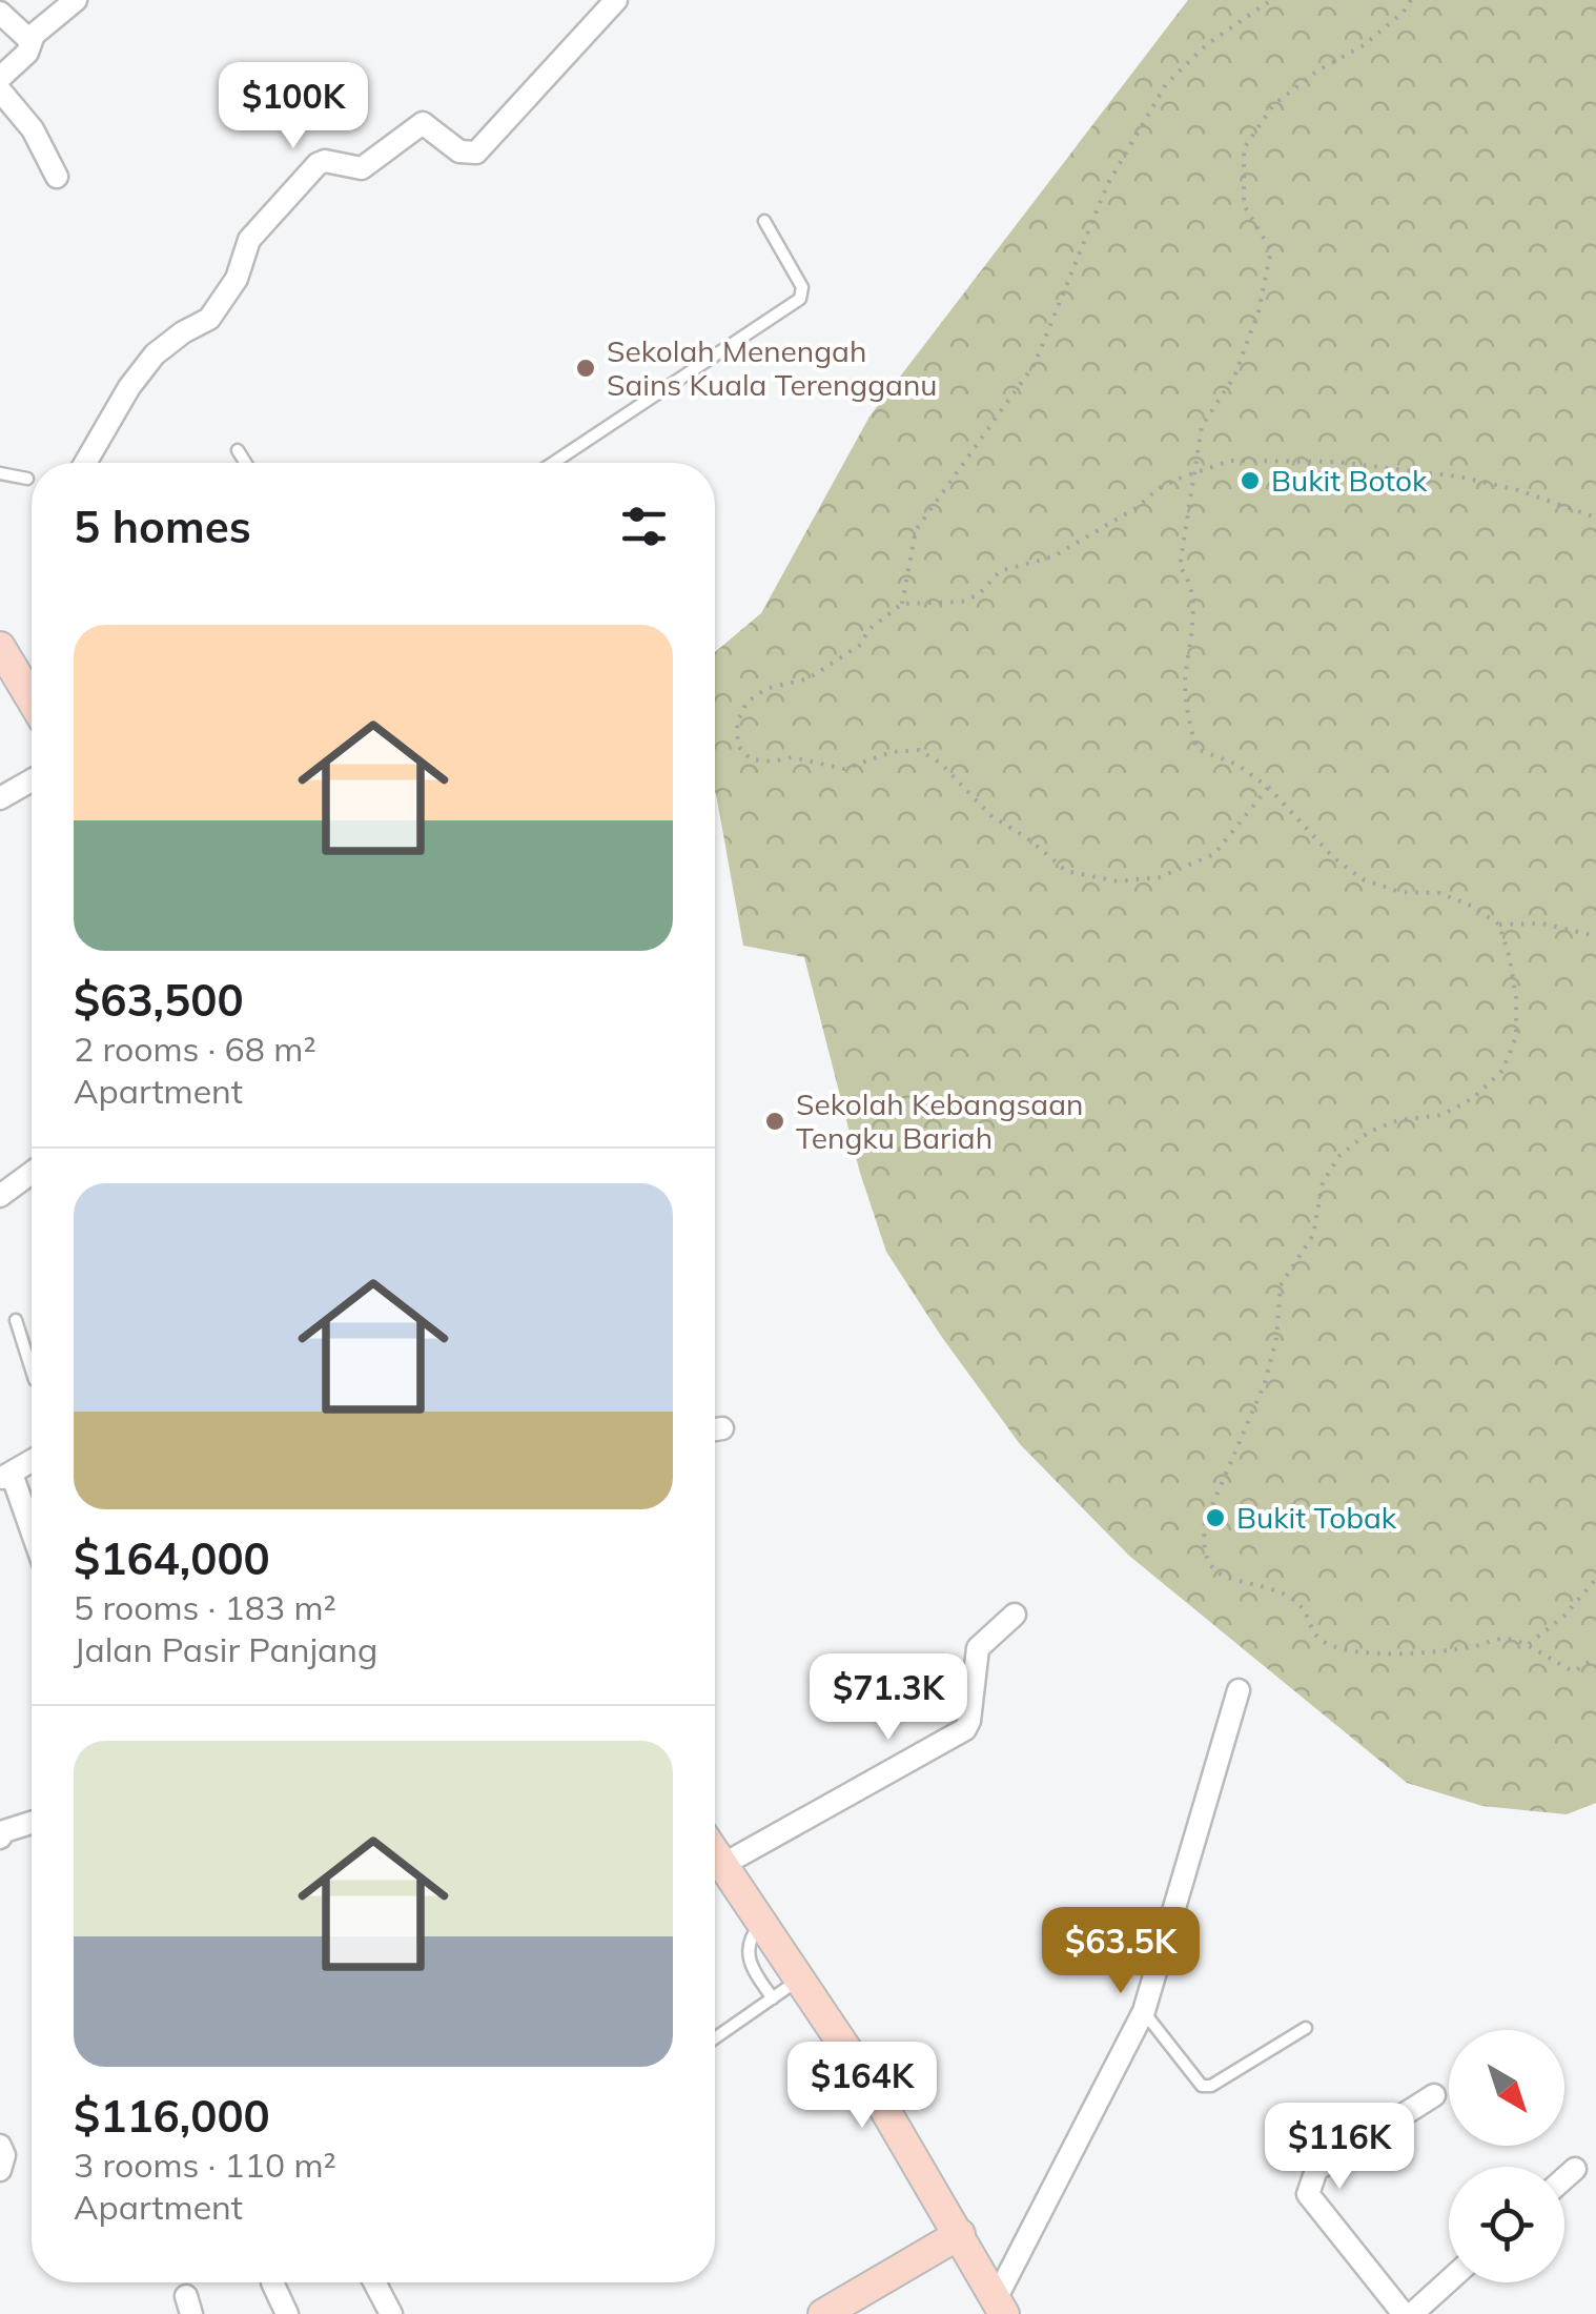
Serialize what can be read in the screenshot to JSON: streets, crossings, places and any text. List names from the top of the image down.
{
  "places": [
    "Sekolah Menengah Sains Kuala Terengganu",
    "Bukit Botok",
    "Sekolah Kebangsaan Tengku Bariah",
    "Bukit Tobak"
  ],
  "north": "bottom right",
  "page": {
    "price": [
      "$100K",
      "$71.3K",
      "$63.5K",
      "$164K",
      "$116K"
    ],
    "heading": "5 homes",
    "list": [
      {
        "name": "$63,500",
        "note": "2 rooms · 68 m² · Apartment"
      },
      {
        "name": "$164,000",
        "note": "5 rooms · 183 m² · Jalan Pasir Panjang"
      },
      {
        "name": "$116,000",
        "note": "3 rooms · 110 m² · Apartment"
      }
    ]
  }
}
